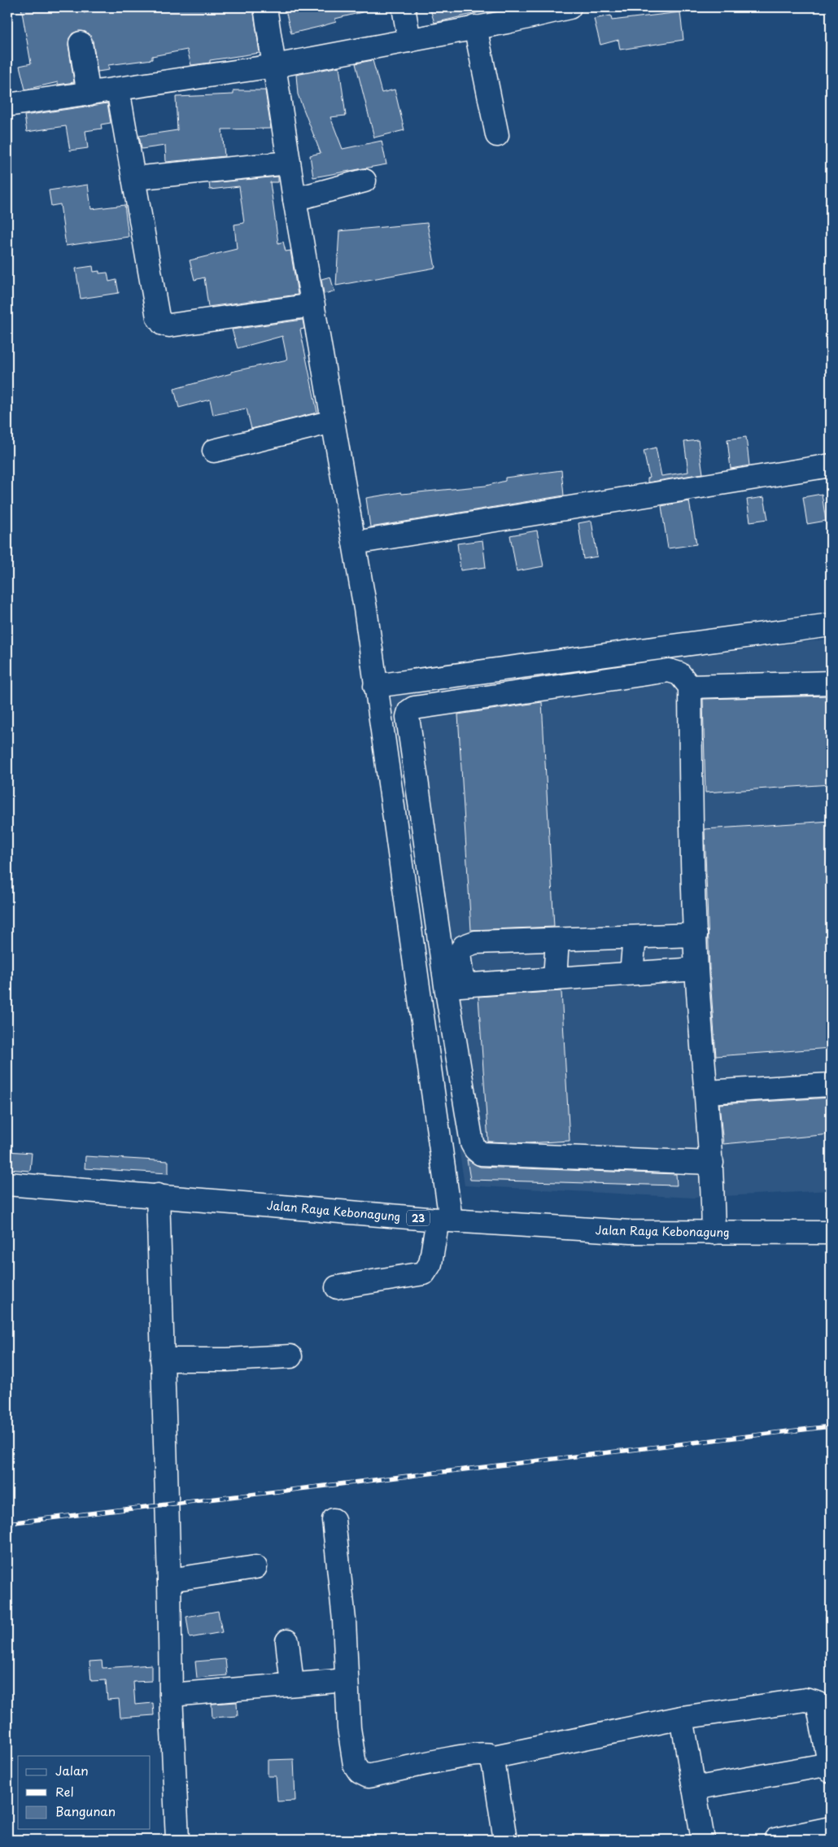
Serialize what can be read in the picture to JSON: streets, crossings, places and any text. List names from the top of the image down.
{
  "streets": {
    "main road": ["Jalan Raya Kebonagung", "23"]
  },
  "legend": ["Jalan", "Rel", "Bangunan"]
}
